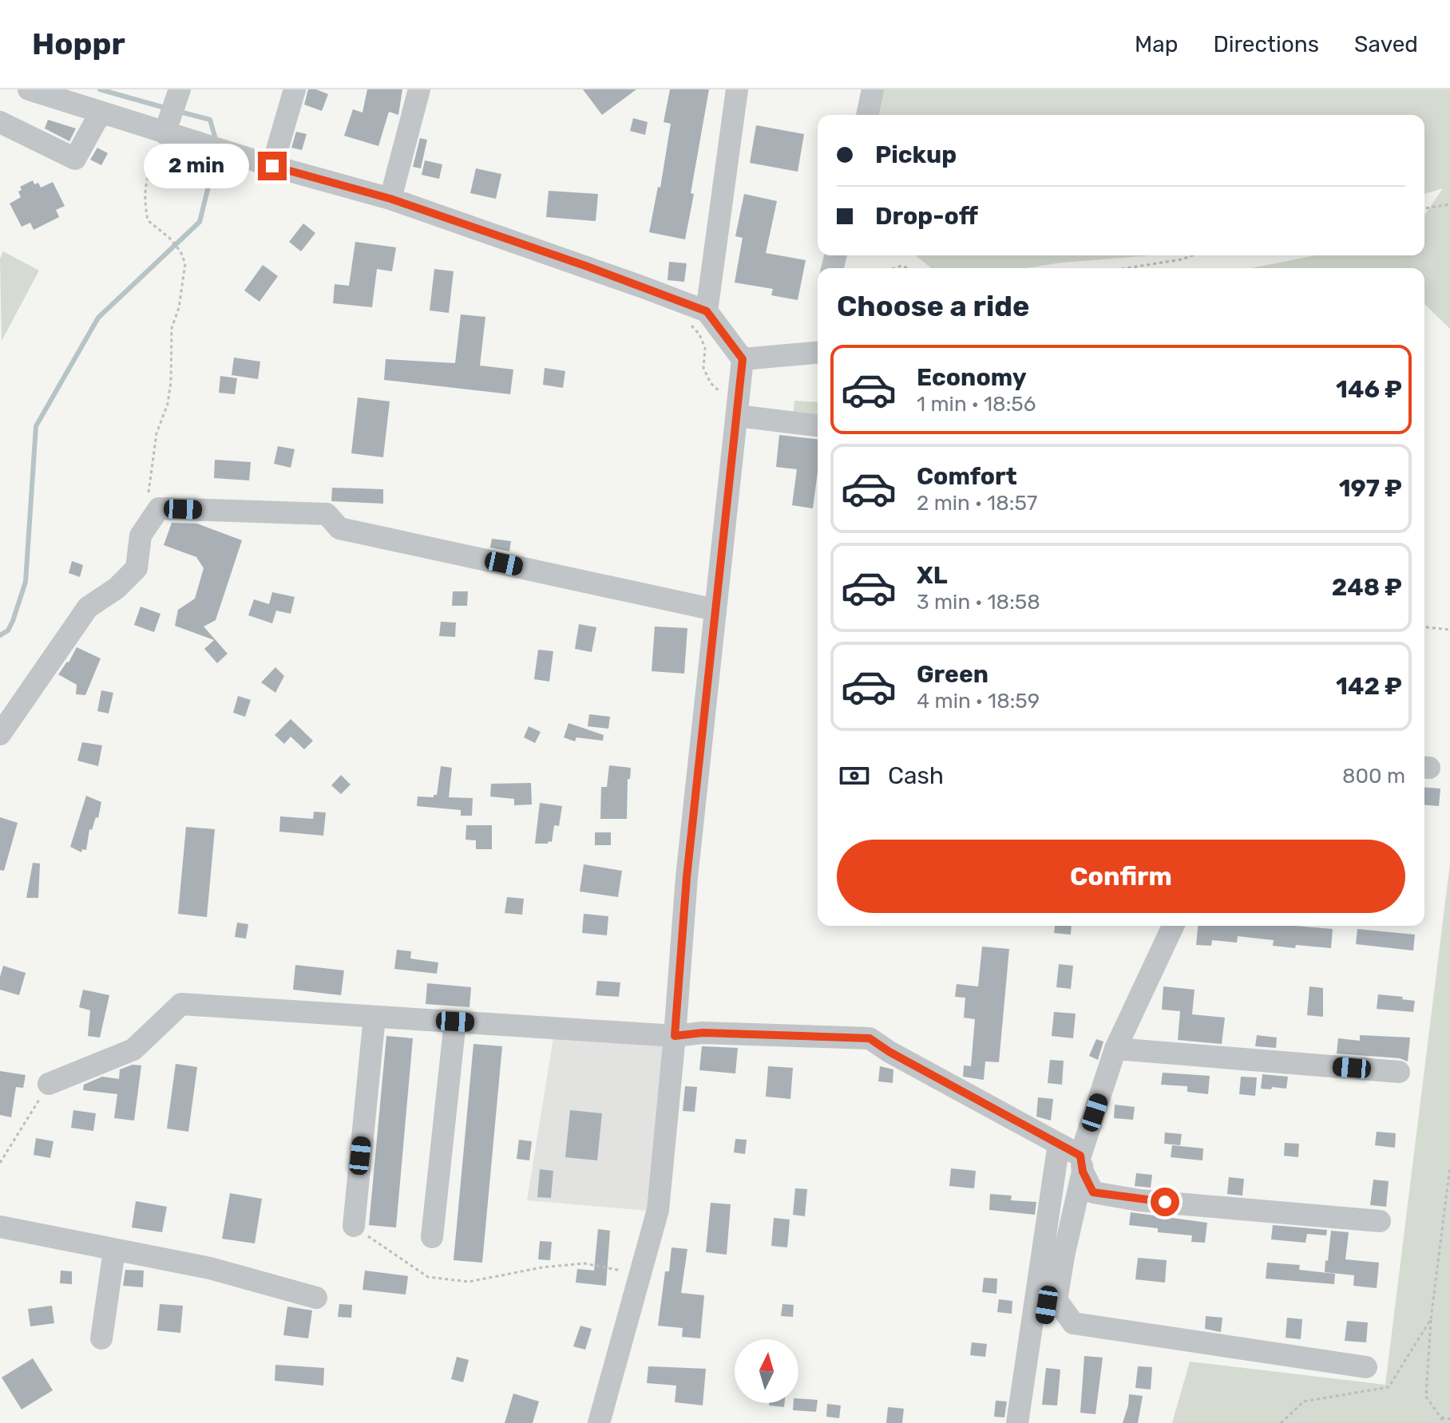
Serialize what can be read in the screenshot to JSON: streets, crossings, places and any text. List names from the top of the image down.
{
  "north": "top",
  "page": {
    "header": "Hoppr",
    "nav": ["Map", "Directions", "Saved"],
    "banner": ["Pickup", "Drop-off"],
    "bubble": "2 min",
    "heading": "Choose a ride",
    "list": [
      {
        "name": "Economy",
        "note": "1 min · 18:56",
        "value": "146 ₽"
      },
      {
        "name": "Comfort",
        "note": "2 min · 18:57",
        "value": "197 ₽"
      },
      {
        "name": "XL",
        "note": "3 min · 18:58",
        "value": "248 ₽"
      },
      {
        "name": "Green",
        "note": "4 min · 18:59",
        "value": "142 ₽"
      }
    ],
    "pay": ["Cash", "800 m"],
    "buttons": "Confirm"
  }
}
